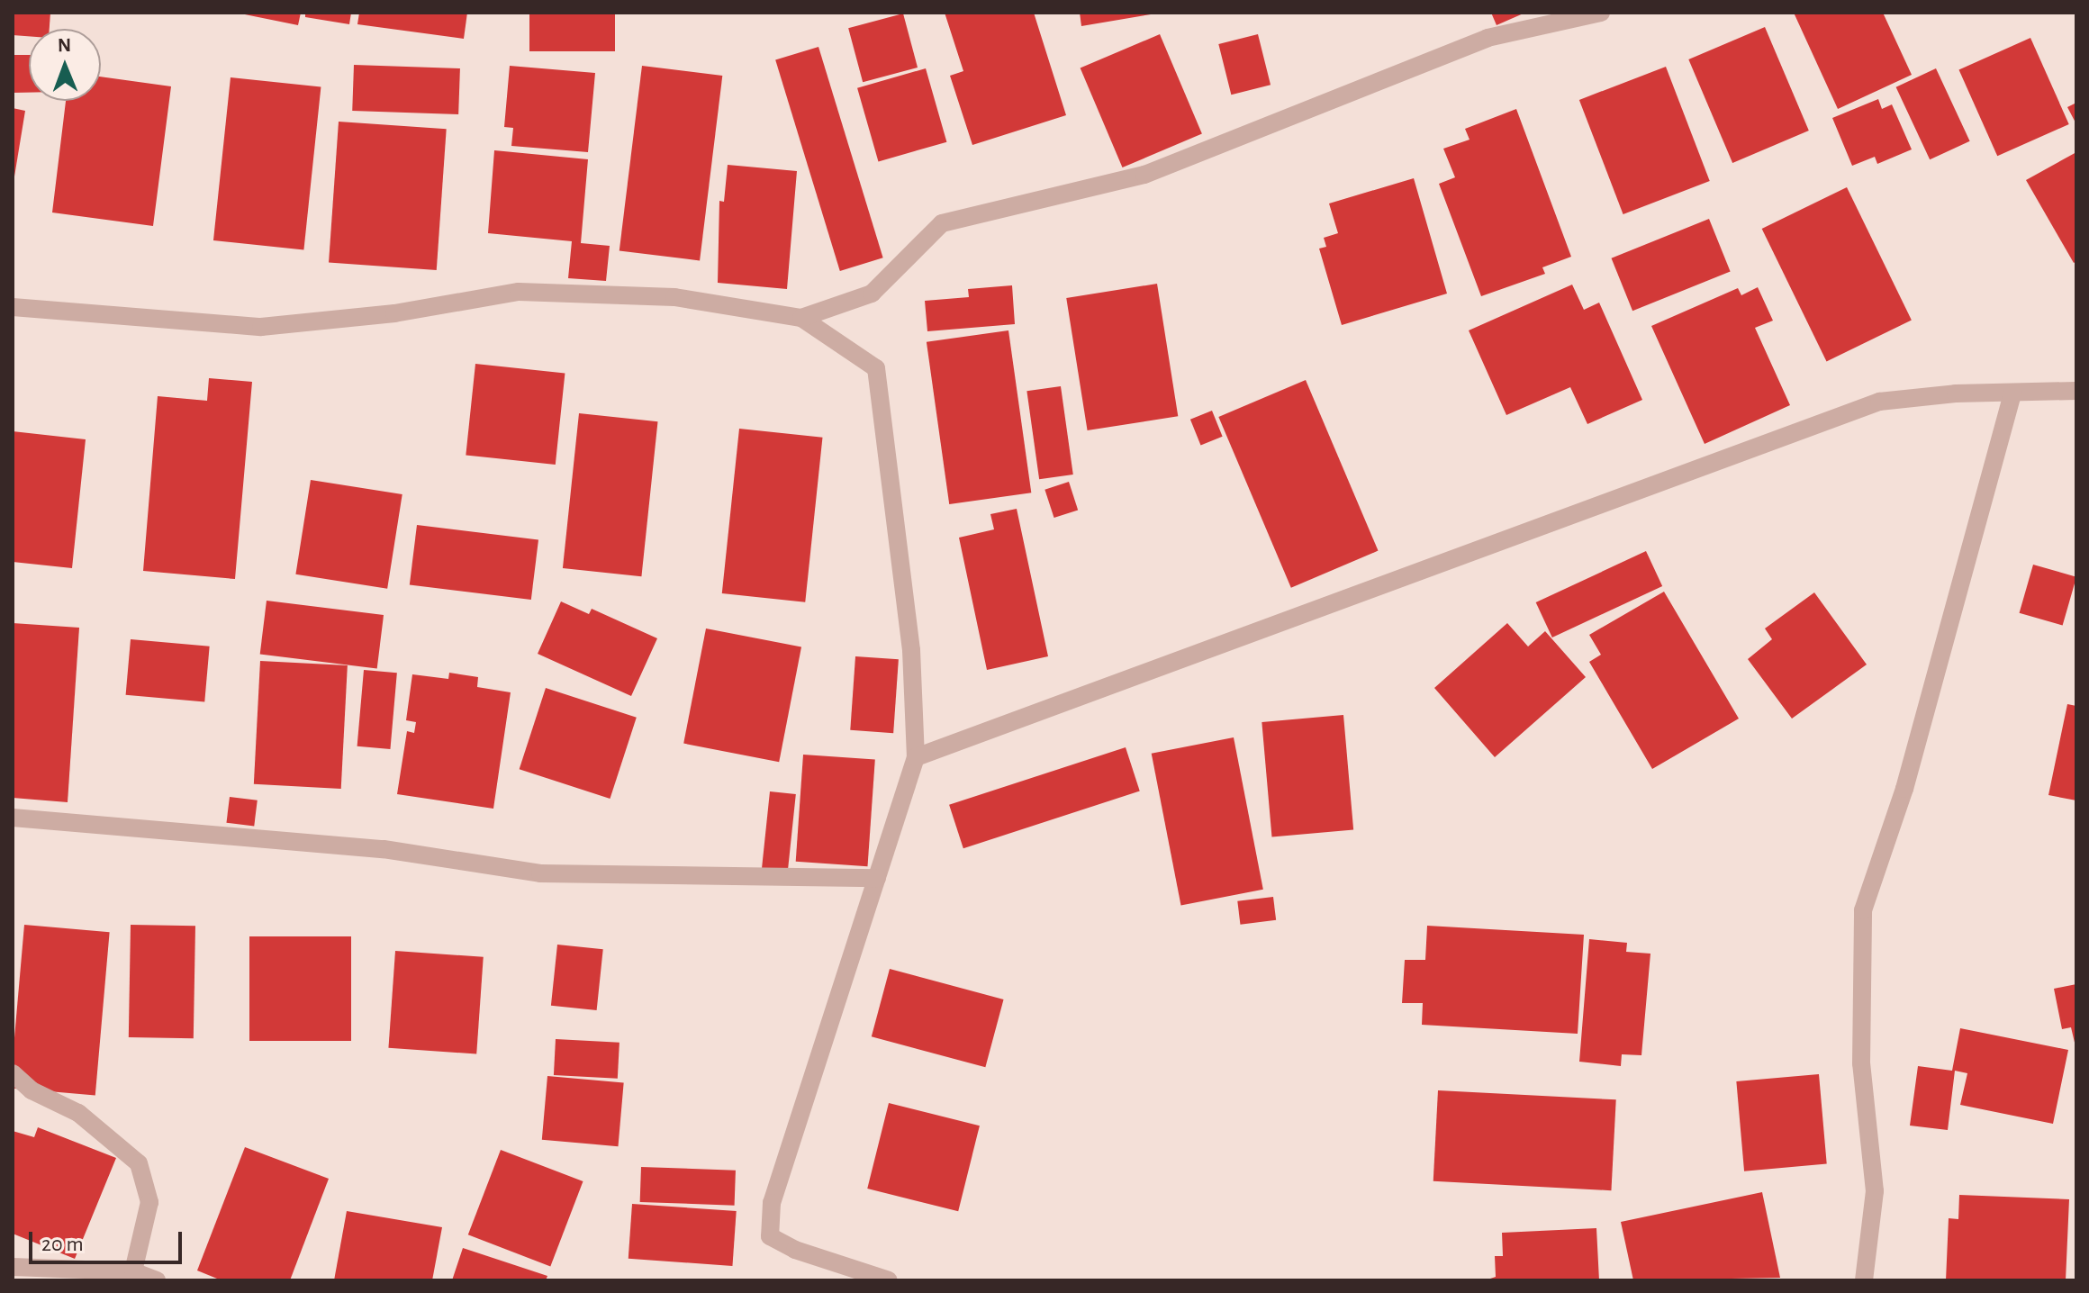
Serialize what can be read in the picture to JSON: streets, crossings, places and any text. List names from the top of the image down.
{
  "scale_bar": "20 m",
  "north": "top"
}
